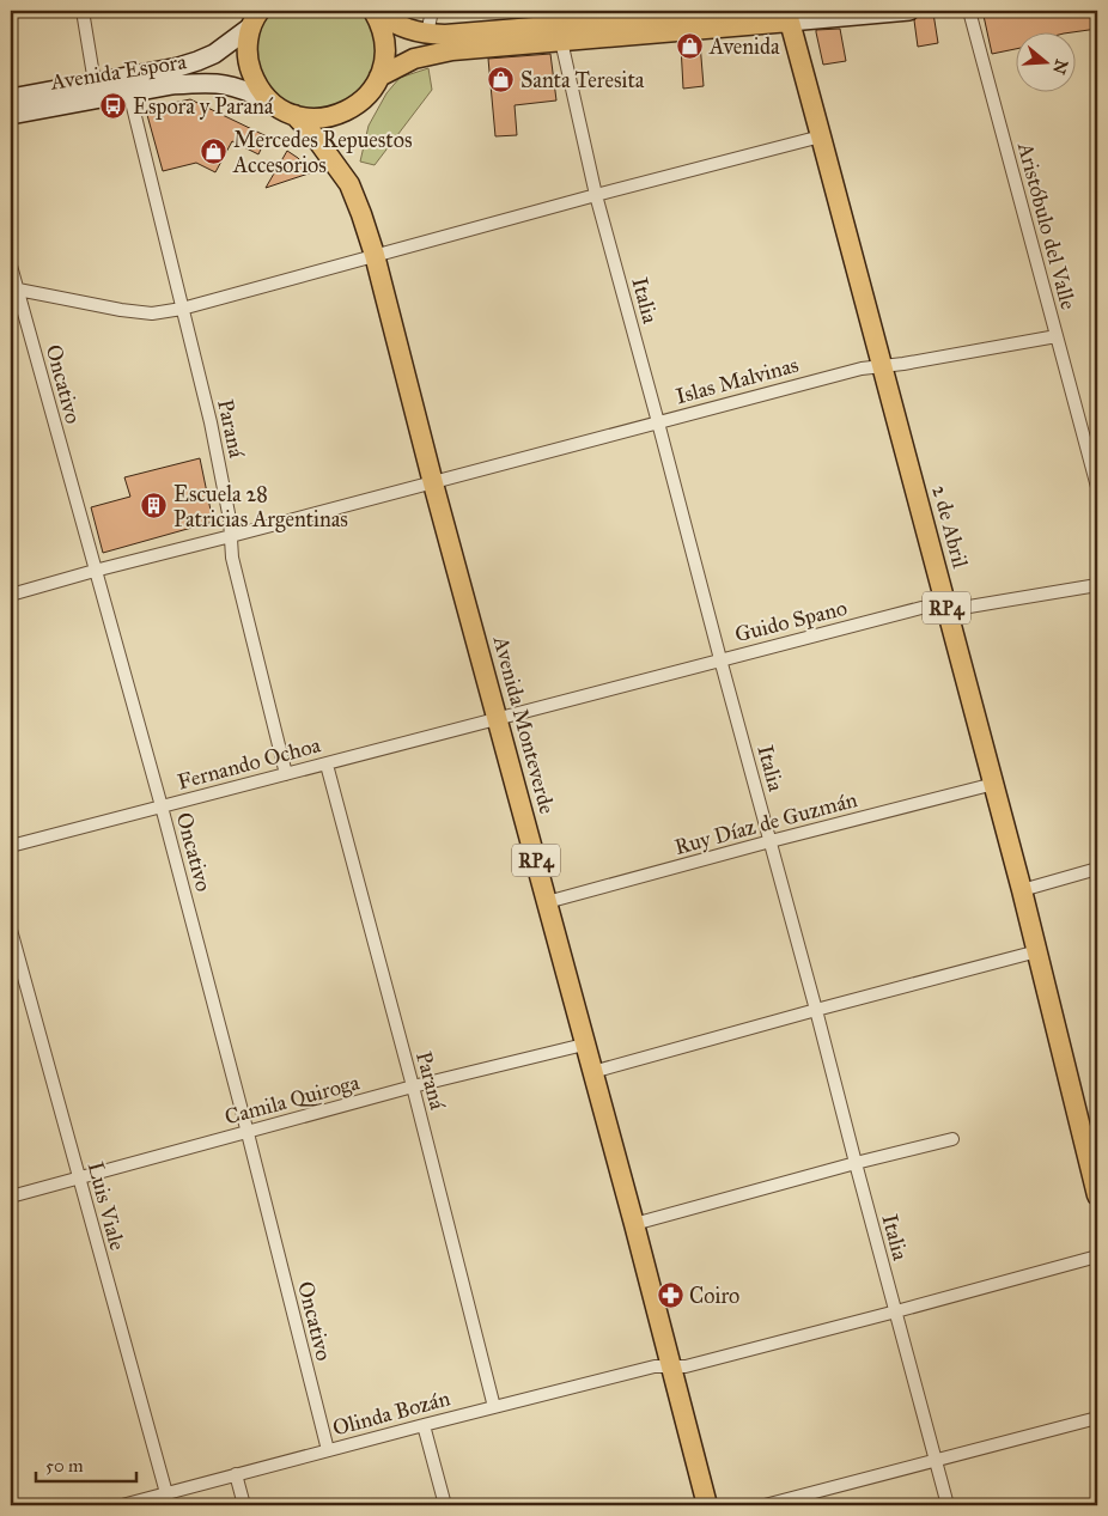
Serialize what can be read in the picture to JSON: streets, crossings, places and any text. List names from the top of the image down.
{
  "streets": {
    "main road": [
      "Avenida Espora",
      "2 de Abril",
      "RP4",
      "Avenida Monteverde"
    ],
    "street": [
      "Aristóbulo del Valle",
      "Italia",
      "Islas Malvinas",
      "Oncativo",
      "Paraná",
      "Guido Spano",
      "Fernando Ochoa",
      "Ruy Díaz de Guzmán",
      "Camila Quiroga",
      "Luis Viale",
      "Olinda Bozán"
    ]
  },
  "crossings": [
    ["Avenida Espora", "Paraná"],
    ["Avenida Espora", "RP4"],
    ["Aristóbulo del Valle", "Islas Malvinas"],
    ["Italia", "Islas Malvinas"],
    ["Italia", "Guido Spano"],
    ["Italia", "Ruy Díaz de Guzmán"],
    ["Italia", "Olinda Bozán"],
    ["Islas Malvinas", "Oncativo"],
    ["Islas Malvinas", "Paraná"],
    ["Islas Malvinas", "2 de Abril"],
    ["Islas Malvinas", "Avenida Monteverde"],
    ["Oncativo", "Fernando Ochoa"],
    ["Oncativo", "Camila Quiroga"],
    ["Oncativo", "Olinda Bozán"],
    ["Paraná", "Fernando Ochoa"],
    ["Paraná", "Camila Quiroga"],
    ["Paraná", "Olinda Bozán"],
    ["2 de Abril", "Guido Spano"],
    ["2 de Abril", "Ruy Díaz de Guzmán"],
    ["RP4", "Avenida Monteverde"],
    ["Guido Spano", "Avenida Monteverde"],
    ["Guido Spano", "Fernando Ochoa"],
    ["Avenida Monteverde", "Fernando Ochoa"],
    ["Avenida Monteverde", "Ruy Díaz de Guzmán"],
    ["Avenida Monteverde", "Camila Quiroga"],
    ["Avenida Monteverde", "Olinda Bozán"],
    ["Camila Quiroga", "Luis Viale"],
    ["Luis Viale", "Olinda Bozán"]
  ],
  "places": {
    "shop": ["Avenida", "Santa Teresita", "Mercedes Repuestos Accesorios"],
    "bus stop": ["Espora y Paraná"],
    "building": ["Escuela 28 Patricias Argentinas"],
    "pharmacy": ["Coiro"]
  },
  "scale_bar": "50 m",
  "north": "right"
}
